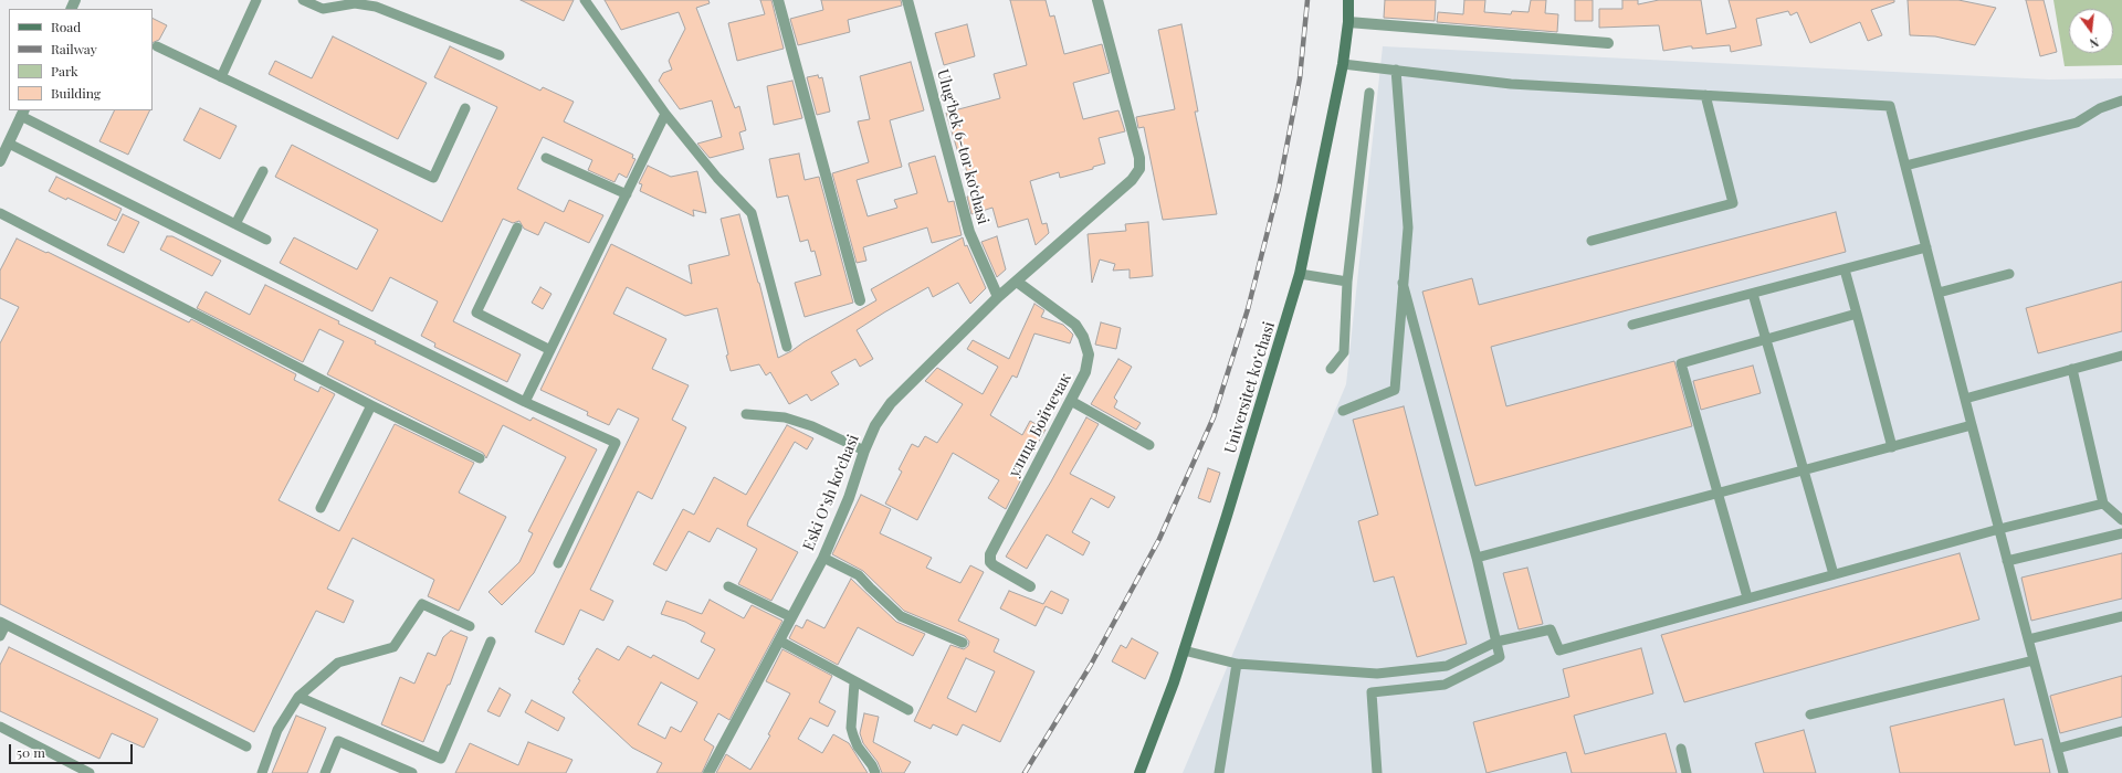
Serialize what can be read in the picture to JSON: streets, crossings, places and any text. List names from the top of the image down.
{
  "streets": {
    "main road": ["Universitet kо‘chasi"],
    "street": ["Ulug‘bek 6-tor koʻchasi", "улица Бойчечак", "Eski Oʻsh koʻchasi"]
  },
  "crossings": [
    ["Ulug‘bek 6-tor koʻchasi", "Eski Oʻsh koʻchasi"],
    ["улица Бойчечак", "Eski Oʻsh koʻchasi"]
  ],
  "legend": [
    "Road",
    "Railway",
    "Park",
    "Building"
  ],
  "scale_bar": "50 m",
  "north": "bottom"
}
